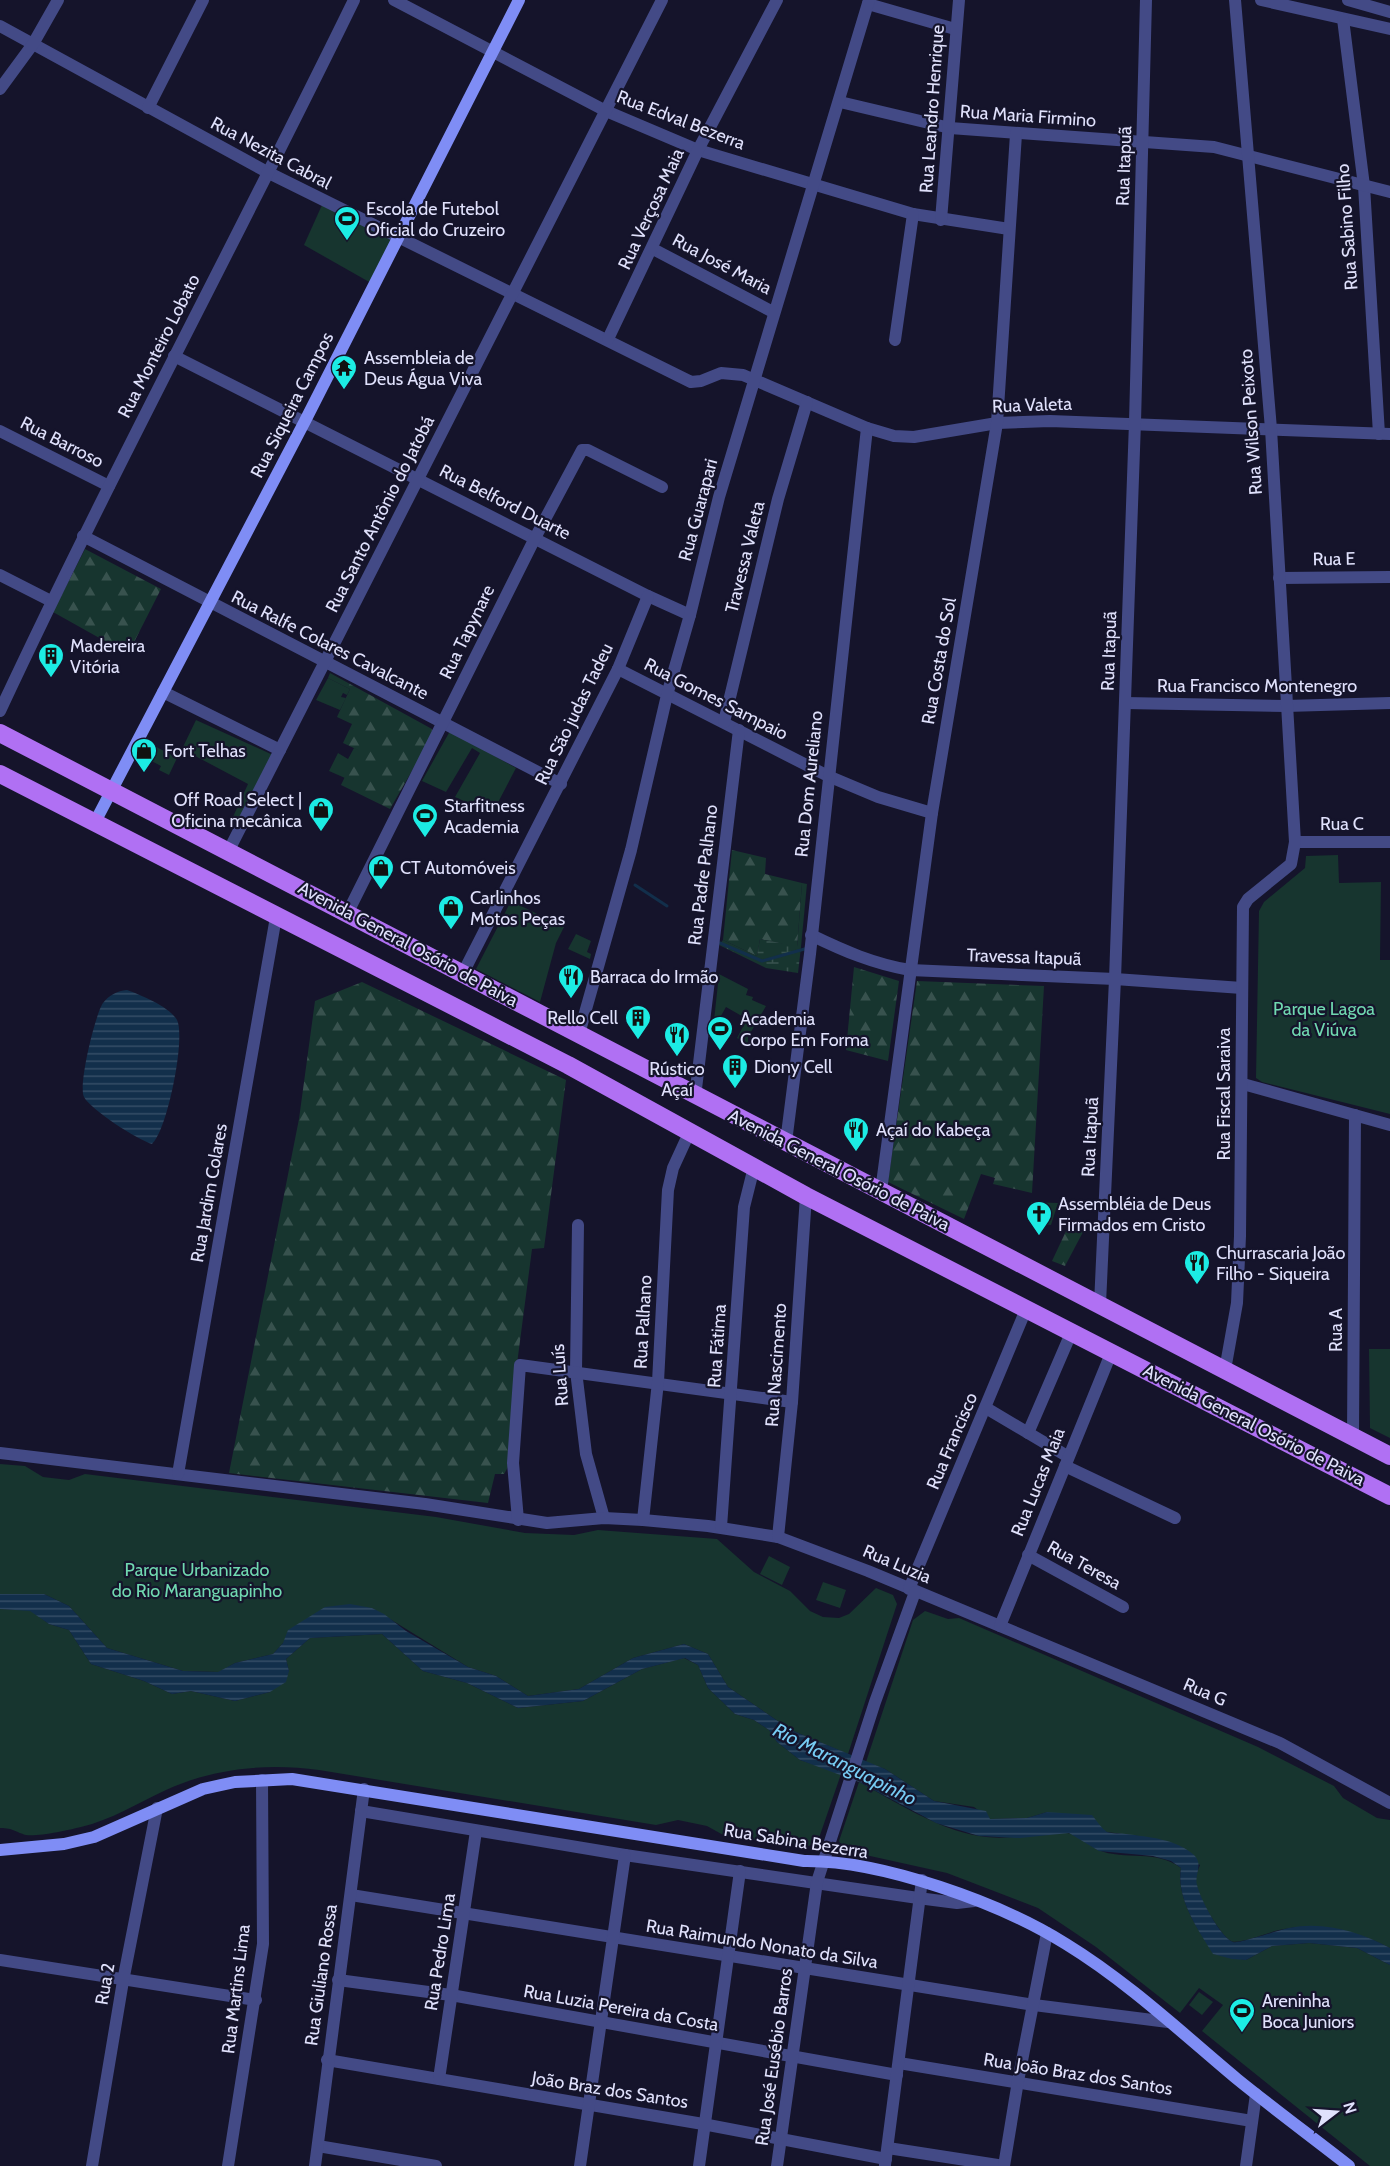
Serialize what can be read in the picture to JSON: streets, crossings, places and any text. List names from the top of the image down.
{
  "streets": {
    "main road": ["Rua Siqueira Campos", "Avenida General Osório de Paiva", "Rua Sabina Bezerra"],
    "street": [
      "Rua Leandro Henrique",
      "Rua Maria Firmino",
      "Rua Edval Bezerra",
      "Rua Nezita Cabral",
      "Rua Itapuã",
      "Rua Verçosa Maia",
      "Rua Sabino Filho",
      "Rua José Maria",
      "Rua Monteiro Lobato",
      "Rua Valeta",
      "Rua Wilson Peixoto",
      "Rua Barroso",
      "Rua Belford Duarte",
      "Rua Guarapari",
      "Rua Santo Antônio do Jatobá",
      "Travessa Valeta",
      "Rua E",
      "Rua Tapynare",
      "Rua Ralfe Colares Cavalcante",
      "Rua Costa do Sol",
      "Rua Francisco Montenegro",
      "Rua Gomes Sampaio",
      "Rua São judas Tadeu",
      "Rua Dom Aureliano",
      "Rua C",
      "Rua Padre Palhano",
      "Travessa Itapuã",
      "Rua Fiscal Saraiva",
      "Rua Jardim Colares",
      "Rua Palhano",
      "Rua A",
      "Rua Fátima",
      "Rua Nascimento",
      "Rua Luís",
      "Rua Francisco",
      "Rua Lucas Maia",
      "Rua Luzia",
      "Rua Teresa",
      "Rua G",
      "Rua Raimundo Nonato da Silva",
      "Rua Pedro Lima",
      "Rua Giuliano Rossa",
      "Rua 2",
      "Rua Martins Lima",
      "Rua Luzia Pereira da Costa",
      "Rua José Eusébio Barros",
      "Rua João Braz dos Santos",
      "João Braz dos Santos"
    ]
  },
  "crossings": [
    ["Rua Leandro Henrique", "Rua Maria Firmino"],
    ["Rua Leandro Henrique", "Rua Edval Bezerra"],
    ["Rua Maria Firmino", "Rua Itapuã"],
    ["Rua Maria Firmino", "Rua Sabino Filho"],
    ["Rua Maria Firmino", "Rua Wilson Peixoto"],
    ["Rua Maria Firmino", "Rua Guarapari"],
    ["Rua Maria Firmino", "Rua Costa do Sol"],
    ["Rua Edval Bezerra", "Rua Verçosa Maia"],
    ["Rua Edval Bezerra", "Rua Siqueira Campos"],
    ["Rua Edval Bezerra", "Rua Guarapari"],
    ["Rua Edval Bezerra", "Rua Santo Antônio do Jatobá"],
    ["Rua Edval Bezerra", "Rua Costa do Sol"],
    ["Rua Nezita Cabral", "Rua Verçosa Maia"],
    ["Rua Nezita Cabral", "Rua Monteiro Lobato"],
    ["Rua Nezita Cabral", "Rua Siqueira Campos"],
    ["Rua Nezita Cabral", "Rua Valeta"],
    ["Rua Nezita Cabral", "Rua Santo Antônio do Jatobá"],
    ["Rua Itapuã", "Rua Valeta"],
    ["Rua Itapuã", "Rua Francisco Montenegro"],
    ["Rua Itapuã", "Avenida General Osório de Paiva"],
    ["Rua Itapuã", "Travessa Itapuã"],
    ["Rua Verçosa Maia", "Rua José Maria"],
    ["Rua Sabino Filho", "Rua Valeta"],
    ["Rua José Maria", "Rua Guarapari"],
    ["Rua Monteiro Lobato", "Rua Barroso"],
    ["Rua Monteiro Lobato", "Rua Belford Duarte"],
    ["Rua Monteiro Lobato", "Rua Ralfe Colares Cavalcante"],
    ["Rua Siqueira Campos", "Rua Belford Duarte"],
    ["Rua Siqueira Campos", "Rua Ralfe Colares Cavalcante"],
    ["Rua Siqueira Campos", "Avenida General Osório de Paiva"],
    ["Rua Valeta", "Rua Wilson Peixoto"],
    ["Rua Valeta", "Rua Guarapari"],
    ["Rua Valeta", "Travessa Valeta"],
    ["Rua Valeta", "Rua Costa do Sol"],
    ["Rua Valeta", "Rua Dom Aureliano"],
    ["Rua Wilson Peixoto", "Rua E"],
    ["Rua Wilson Peixoto", "Rua Francisco Montenegro"],
    ["Rua Wilson Peixoto", "Rua C"],
    ["Rua Wilson Peixoto", "Rua Fiscal Saraiva"],
    ["Rua Belford Duarte", "Rua Guarapari"],
    ["Rua Belford Duarte", "Rua Santo Antônio do Jatobá"],
    ["Rua Belford Duarte", "Rua Tapynare"],
    ["Rua Belford Duarte", "Rua São judas Tadeu"],
    ["Rua Guarapari", "Rua Gomes Sampaio"],
    ["Rua Guarapari", "Avenida General Osório de Paiva"],
    ["Rua Santo Antônio do Jatobá", "Rua Ralfe Colares Cavalcante"],
    ["Rua Santo Antônio do Jatobá", "Avenida General Osório de Paiva"],
    ["Travessa Valeta", "Rua Gomes Sampaio"],
    ["Rua Tapynare", "Rua Ralfe Colares Cavalcante"],
    ["Rua Tapynare", "Avenida General Osório de Paiva"],
    ["Rua Ralfe Colares Cavalcante", "Rua São judas Tadeu"],
    ["Rua Costa do Sol", "Rua Gomes Sampaio"],
    ["Rua Costa do Sol", "Avenida General Osório de Paiva"],
    ["Rua Costa do Sol", "Travessa Itapuã"],
    ["Rua Gomes Sampaio", "Rua São judas Tadeu"],
    ["Rua Gomes Sampaio", "Rua Dom Aureliano"],
    ["Rua Gomes Sampaio", "Rua Padre Palhano"],
    ["Rua São judas Tadeu", "Avenida General Osório de Paiva"],
    ["Rua Dom Aureliano", "Avenida General Osório de Paiva"],
    ["Rua Dom Aureliano", "Travessa Itapuã"],
    ["Rua C", "Rua Fiscal Saraiva"],
    ["Rua Padre Palhano", "Avenida General Osório de Paiva"],
    ["Avenida General Osório de Paiva", "Rua Fiscal Saraiva"],
    ["Avenida General Osório de Paiva", "Rua Jardim Colares"],
    ["Avenida General Osório de Paiva", "Rua Palhano"],
    ["Avenida General Osório de Paiva", "Rua A"],
    ["Avenida General Osório de Paiva", "Rua Fátima"],
    ["Avenida General Osório de Paiva", "Rua Nascimento"],
    ["Avenida General Osório de Paiva", "Rua Francisco"],
    ["Avenida General Osório de Paiva", "Rua Lucas Maia"],
    ["Travessa Itapuã", "Rua Fiscal Saraiva"],
    ["Rua Nascimento", "Rua Luzia"],
    ["Rua Francisco", "Rua Luzia"],
    ["Rua Francisco", "Rua Sabina Bezerra"],
    ["Rua Francisco", "Rua José Eusébio Barros"],
    ["Rua Lucas Maia", "Rua Luzia"],
    ["Rua Lucas Maia", "Rua Teresa"],
    ["Rua Lucas Maia", "Rua G"],
    ["Rua Luzia", "Rua G"],
    ["Rua Sabina Bezerra", "Rua Raimundo Nonato da Silva"],
    ["Rua Sabina Bezerra", "Rua Giuliano Rossa"],
    ["Rua Sabina Bezerra", "Rua 2"],
    ["Rua Sabina Bezerra", "Rua Martins Lima"],
    ["Rua Sabina Bezerra", "Rua José Eusébio Barros"],
    ["Rua Raimundo Nonato da Silva", "Rua Pedro Lima"],
    ["Rua Raimundo Nonato da Silva", "Rua Giuliano Rossa"],
    ["Rua Raimundo Nonato da Silva", "Rua José Eusébio Barros"],
    ["Rua Pedro Lima", "Rua Luzia Pereira da Costa"],
    ["Rua Pedro Lima", "João Braz dos Santos"],
    ["Rua Giuliano Rossa", "Rua Luzia Pereira da Costa"],
    ["Rua Giuliano Rossa", "João Braz dos Santos"],
    ["Rua Luzia Pereira da Costa", "Rua José Eusébio Barros"],
    ["Rua Luzia Pereira da Costa", "Rua João Braz dos Santos"],
    ["Rua José Eusébio Barros", "João Braz dos Santos"]
  ],
  "water": ["Rio Maranguapinho"],
  "parks": ["Parque Lagoa da Viúva", "Parque Urbanizado do Rio Maranguapinho"],
  "places": {
    "sports": [
      "Escola de Futebol Oficial do Cruzeiro",
      "Starfitness Academia",
      "Academia Corpo Em Forma",
      "Areninha Boca Juniors"
    ],
    "temple": ["Assembleia de Deus Água Viva"],
    "building": ["Madereira Vitória", "Rello Cell", "Diony Cell"],
    "shop": [
      "Fort Telhas",
      "Off Road Select | Oficina mecânica",
      "CT Automóveis",
      "Carlinhos Motos Peças"
    ],
    "restaurant": [
      "Barraca do Irmão",
      "Rústico Açaí",
      "Açaí do Kabeça",
      "Churrascaria João Filho - Siqueira"
    ],
    "church": ["Assembléia de Deus Firmados em Cristo"]
  },
  "north": "right"
}
